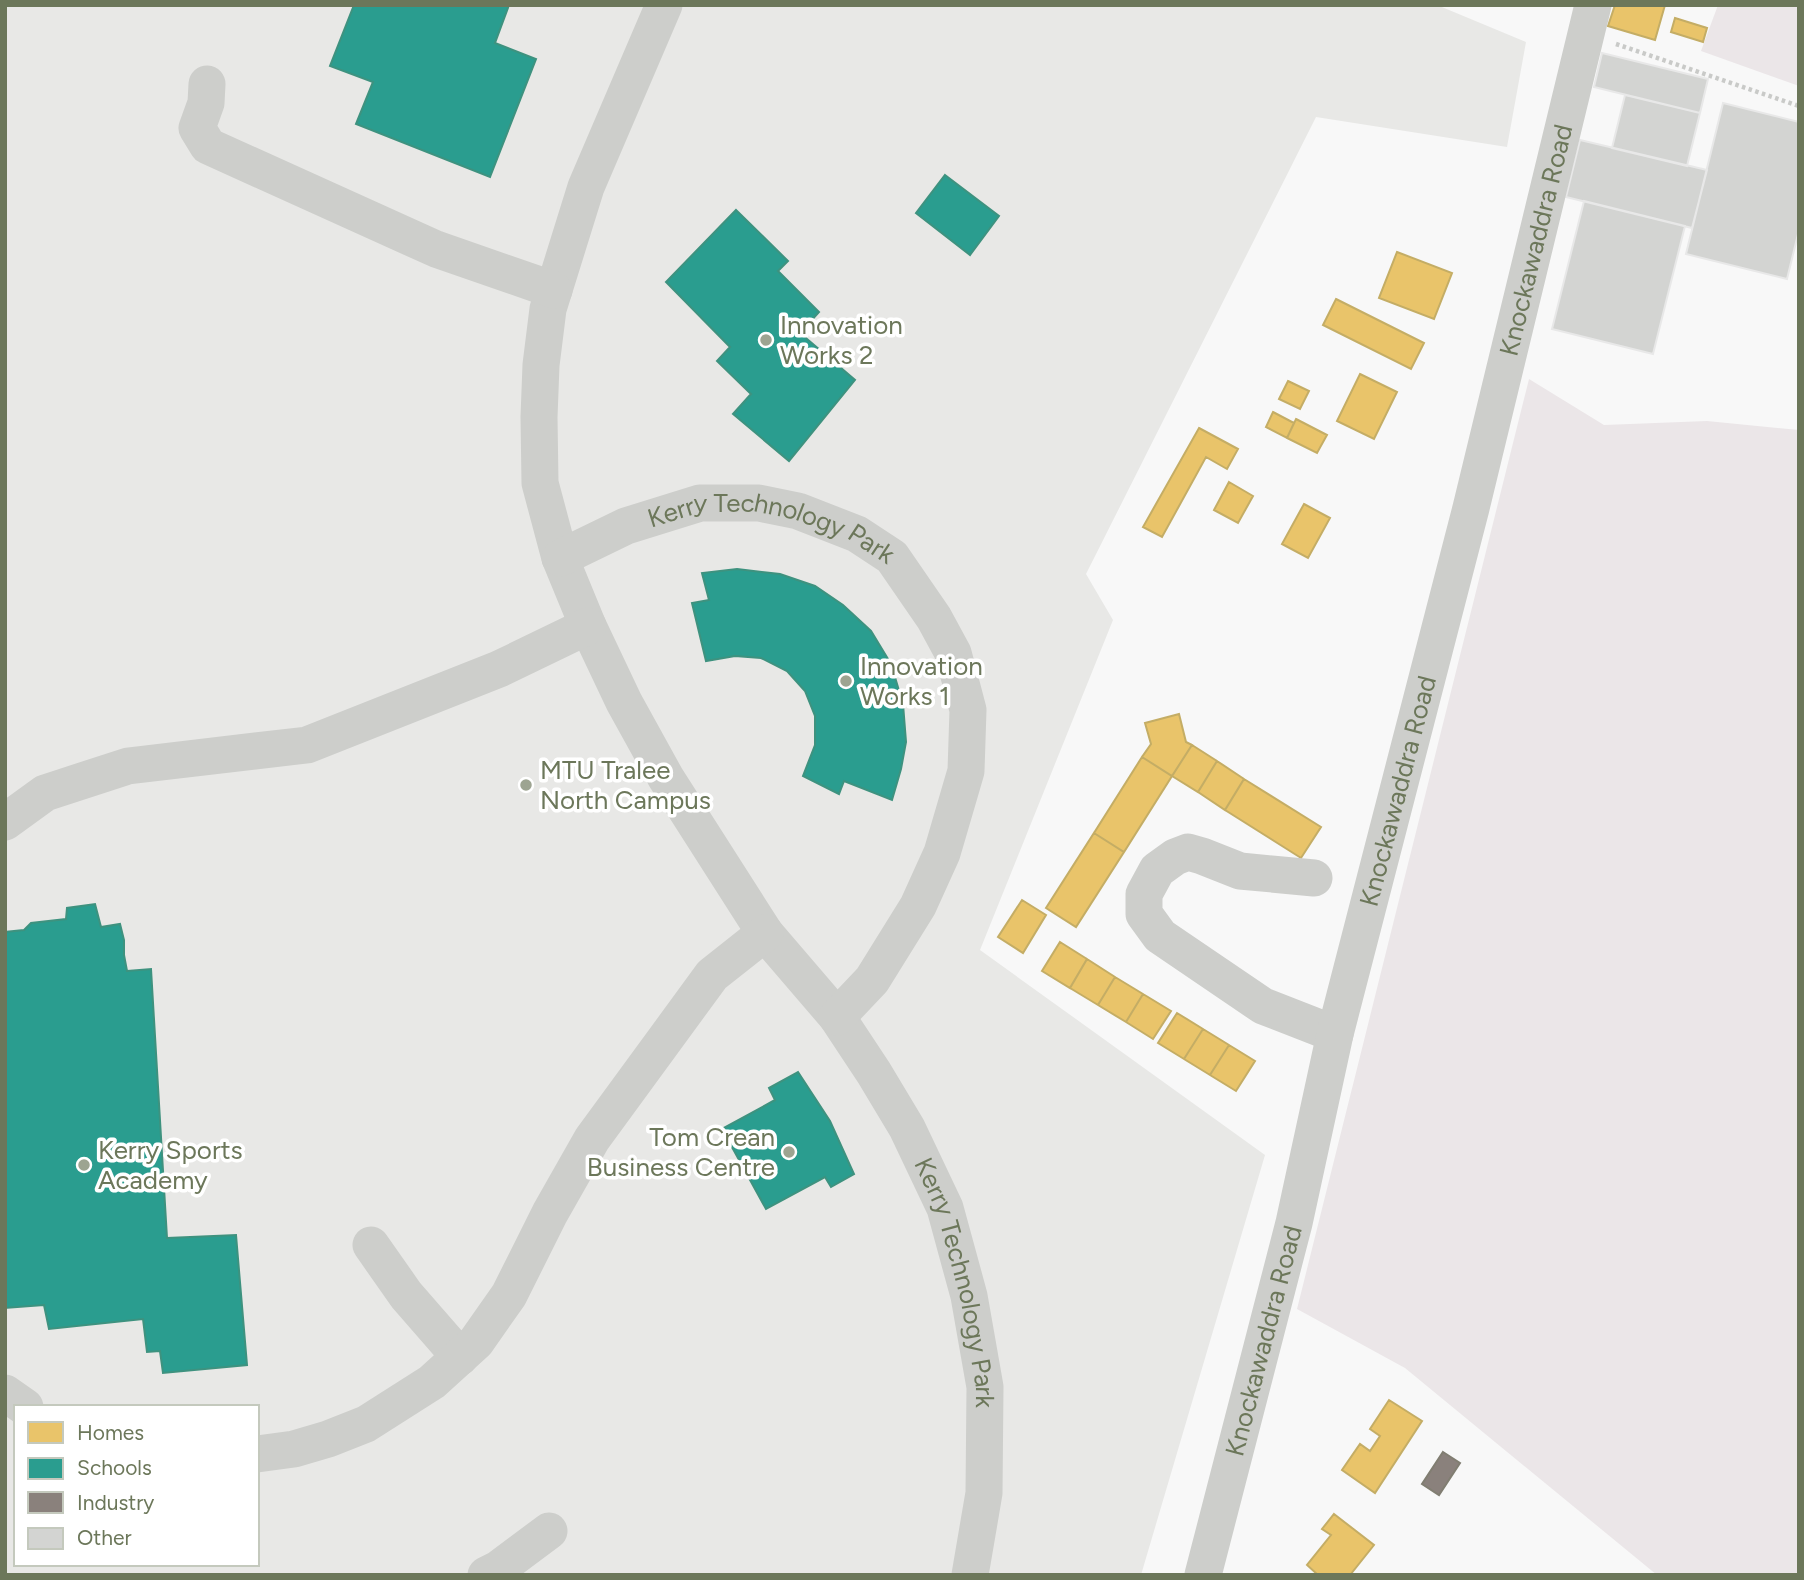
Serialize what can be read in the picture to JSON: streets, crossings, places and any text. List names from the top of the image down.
{
  "streets": {
    "street": ["Knockawaddra Road", "Kerry Technology Park"]
  },
  "places": [
    "Innovation Works 2",
    "Innovation Works 1",
    "MTU Tralee North Campus",
    "Tom Crean Business Centre",
    "Kerry Sports Academy"
  ],
  "legend": [
    "Homes",
    "Schools",
    "Industry",
    "Other"
  ]
}
